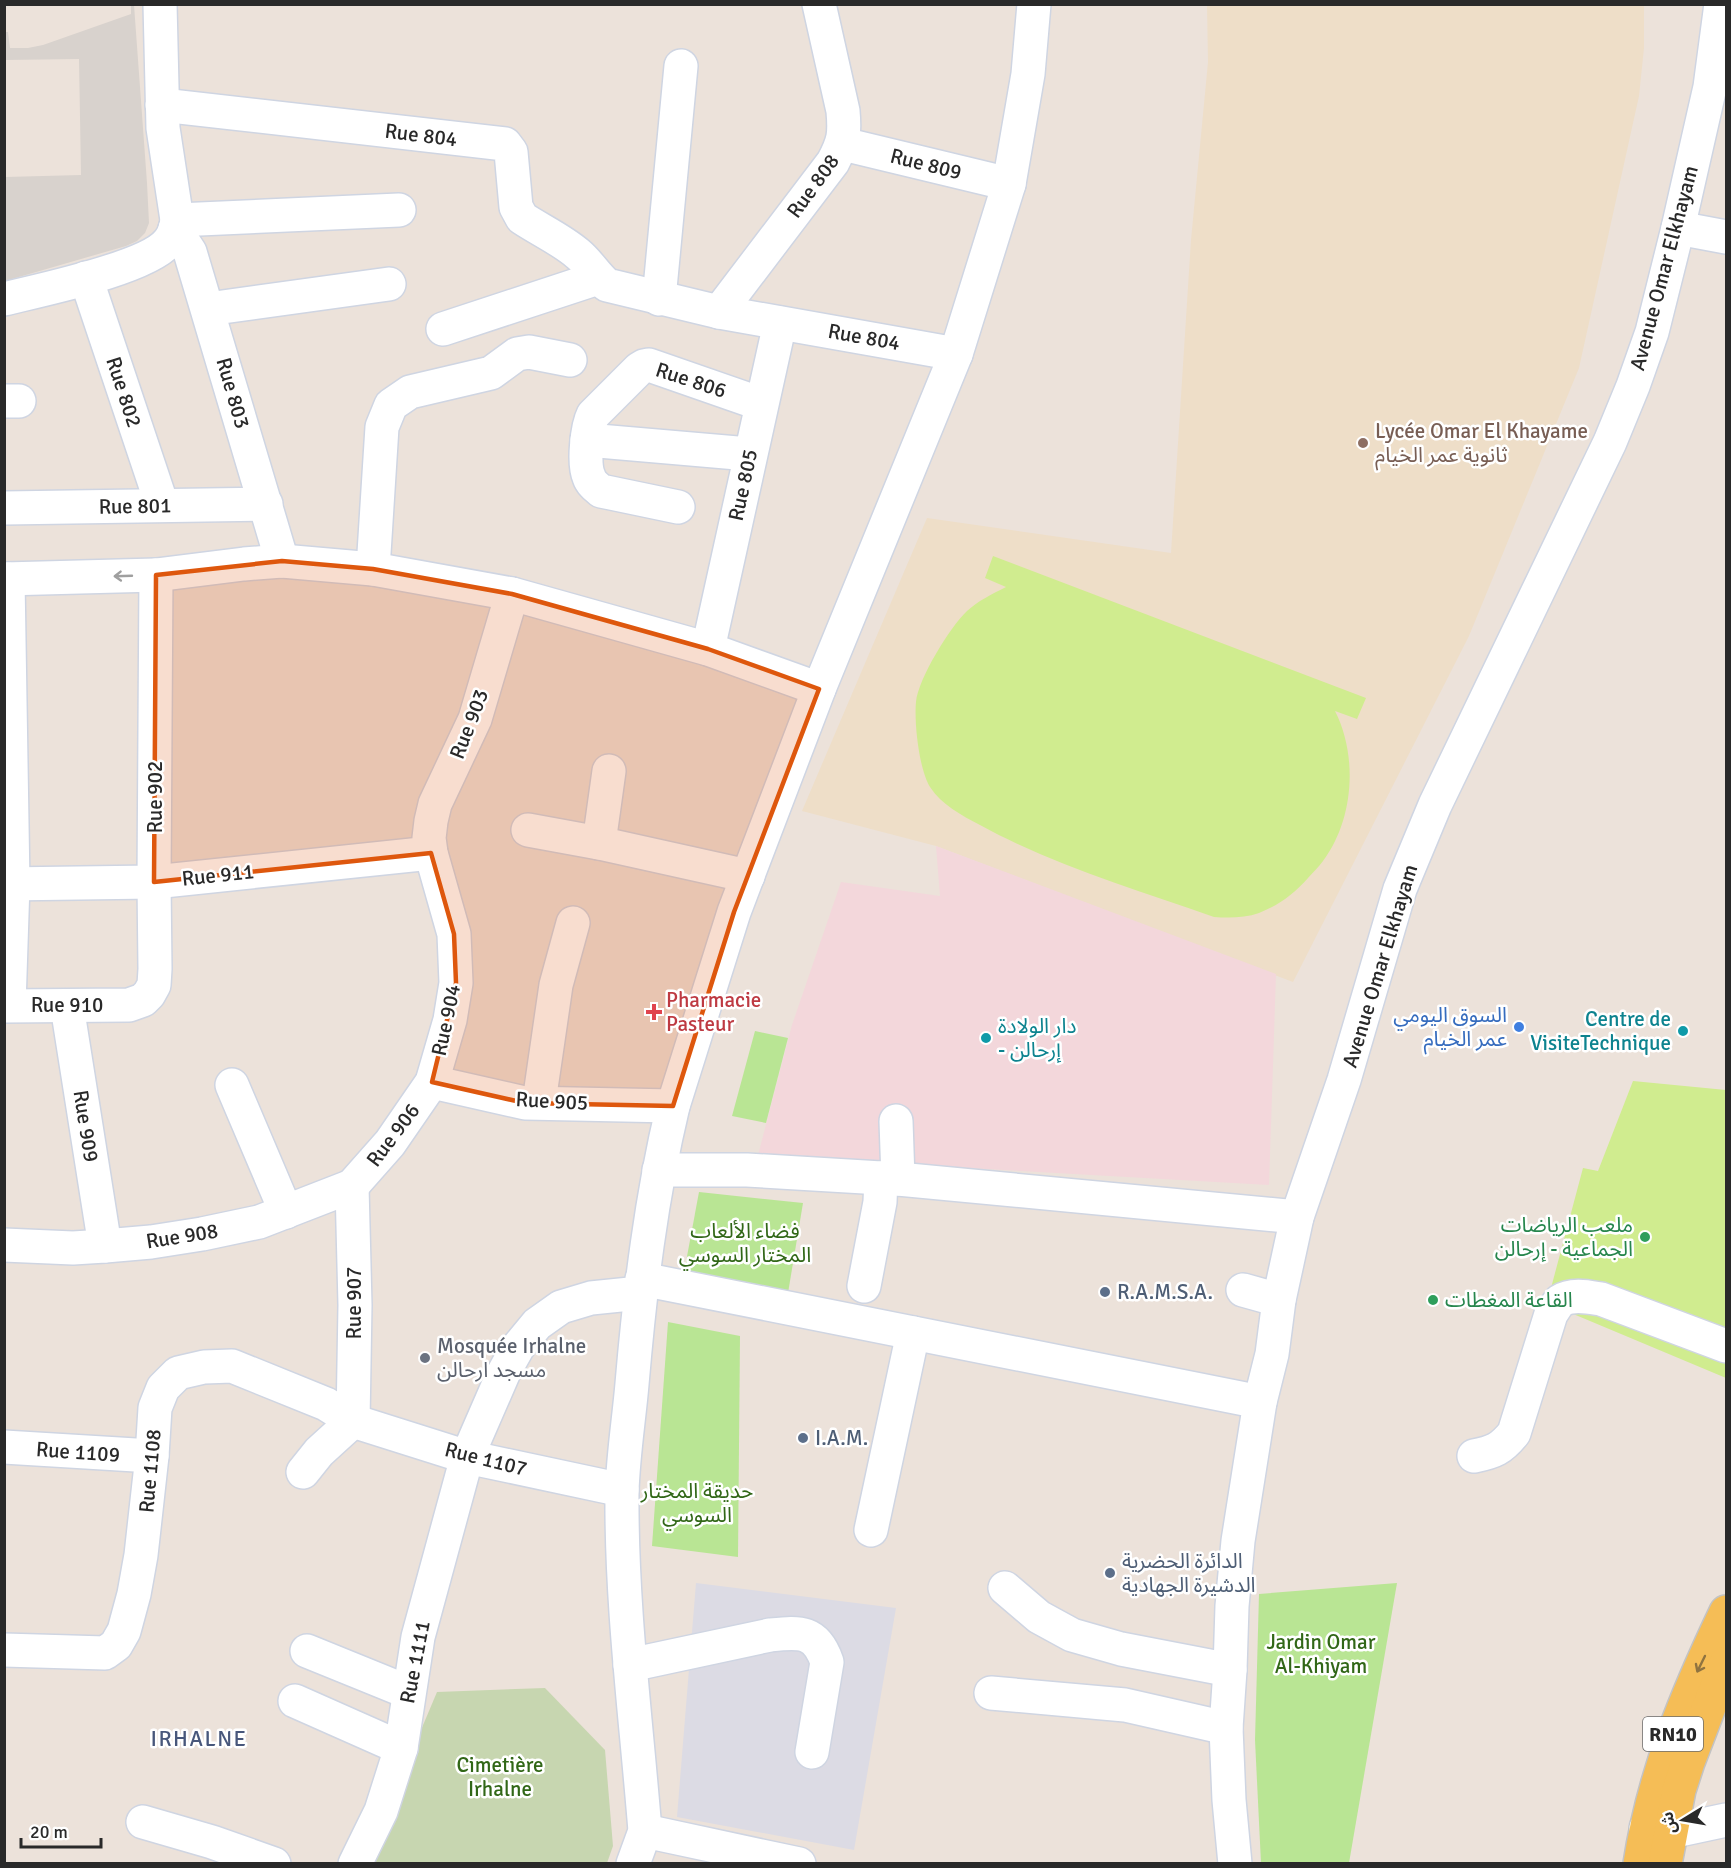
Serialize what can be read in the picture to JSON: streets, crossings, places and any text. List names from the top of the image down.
{
  "streets": {
    "main road": ["RN10"],
    "street": [
      "Rue 804",
      "Rue 809",
      "Rue 808",
      "Avenue Omar Elkhayam",
      "Rue 806",
      "Rue 802",
      "Rue 803",
      "Rue 805",
      "Rue 801",
      "Rue 903",
      "Rue 902",
      "Rue 911",
      "Rue 910",
      "Rue 904",
      "Rue 905",
      "Rue 909",
      "Rue 906",
      "Rue 908",
      "Rue 907",
      "Rue 1109",
      "Rue 1107",
      "Rue 1108",
      "Rue 1111"
    ]
  },
  "crossings": [
    ["Rue 804", "Rue 808"],
    ["Rue 804", "Rue 805"],
    ["Rue 809", "Rue 808"],
    ["Avenue Omar Elkhayam", "Rue 1111"],
    ["Rue 806", "Rue 805"],
    ["Rue 802", "Rue 801"],
    ["Rue 803", "Rue 801"],
    ["Rue 903", "Rue 911"],
    ["Rue 903", "Rue 904"],
    ["Rue 902", "Rue 911"],
    ["Rue 902", "Rue 910"],
    ["Rue 911", "Rue 904"],
    ["Rue 910", "Rue 909"],
    ["Rue 904", "Rue 905"],
    ["Rue 904", "Rue 906"],
    ["Rue 905", "Rue 906"],
    ["Rue 909", "Rue 908"],
    ["Rue 906", "Rue 908"],
    ["Rue 906", "Rue 907"],
    ["Rue 908", "Rue 907"],
    ["Rue 907", "Rue 1107"],
    ["Rue 907", "Rue 1108"],
    ["Rue 1109", "Rue 1108"],
    ["Rue 1107", "Rue 1108"],
    ["Rue 1107", "Rue 1111"]
  ],
  "districts": ["IRHALNE"],
  "parks": [
    "فضاء الألعاب المختار السوسي",
    "حديقة المختار السوسي",
    "Jardin Omar Al-Khiyam",
    "Cimetière Irhalne"
  ],
  "places": {
    "other": [
      "Lycée Omar El Khayame ثانوية عمر الخيام",
      "السوق اليومي عمر الخيام",
      "Centre de VisiteTechnique",
      "دار الولادة - إرحالن",
      "ملعب الرياضات الجماعية - إرحالن",
      "R.A.M.S.A.",
      "القاعة المغطات",
      "Mosquée Irhalne مسجد ارحالن",
      "I.A.M.",
      "الدائرة الحضرية الدشيرة الجهادية"
    ],
    "health": ["Pharmacie Pasteur"]
  },
  "scale_bar": "20 m",
  "north": "left"
}
